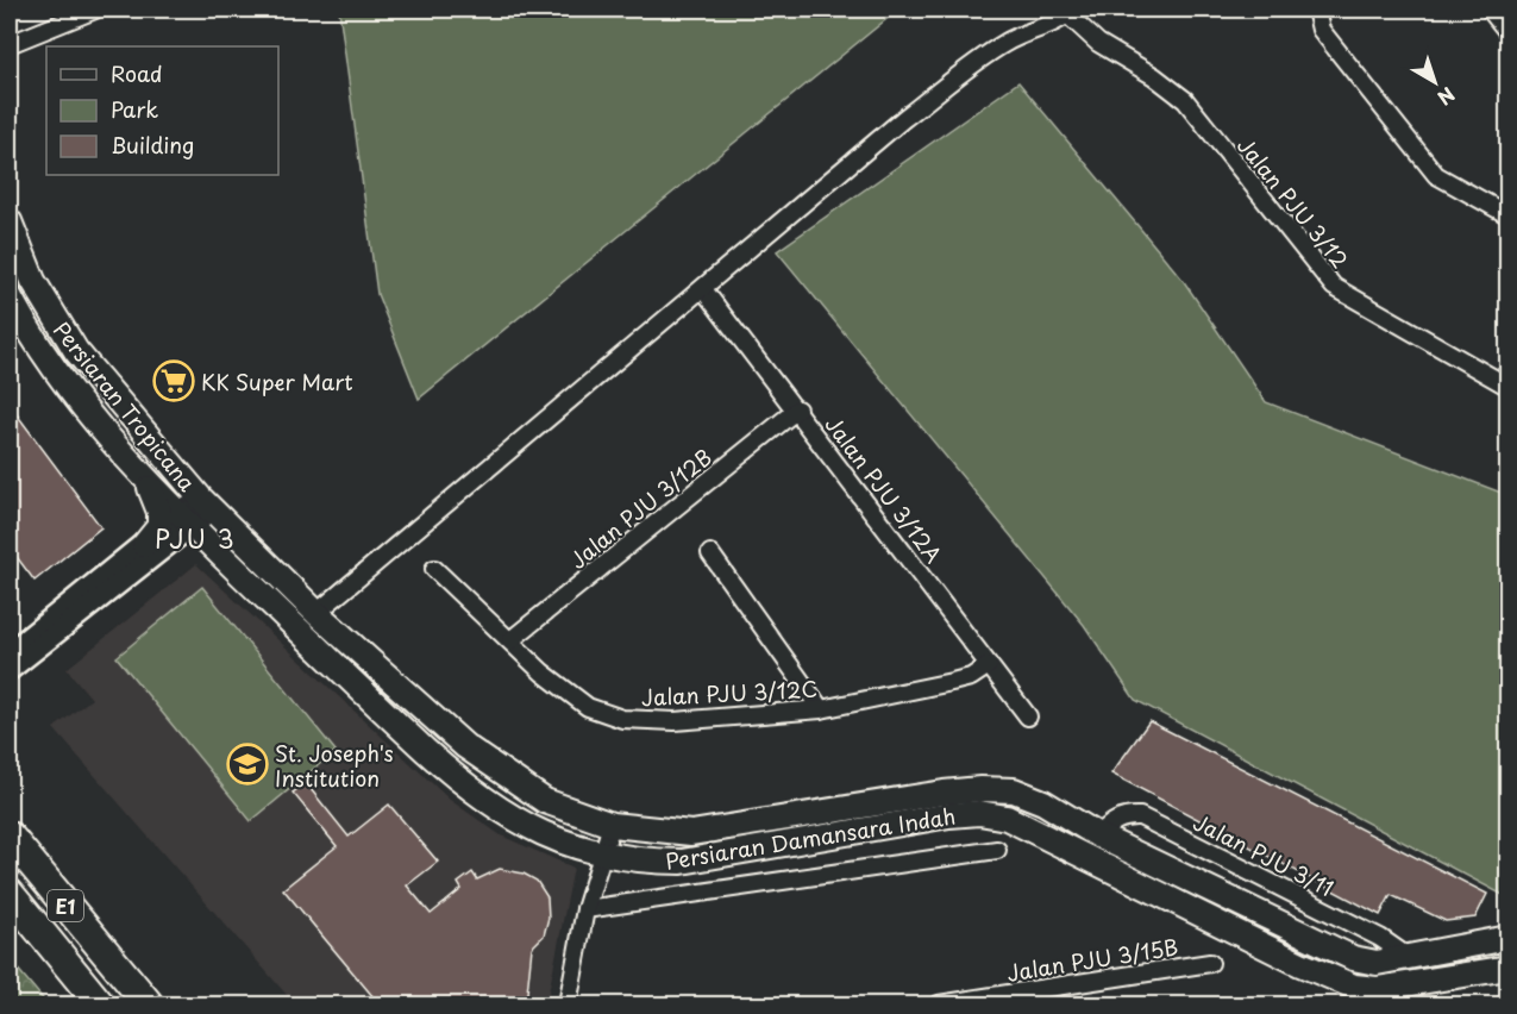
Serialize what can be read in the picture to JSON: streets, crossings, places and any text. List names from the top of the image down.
{
  "streets": {
    "highway": ["E1"],
    "main road": ["Persiaran Tropicana", "Persiaran Damansara Indah"],
    "street": [
      "Jalan PJU 3/12",
      "Jalan PJU 3/12A",
      "Jalan PJU 3/12B",
      "Jalan PJU 3/12C",
      "Jalan PJU 3/11",
      "Jalan PJU 3/15B"
    ]
  },
  "crossings": [
    ["Persiaran Tropicana", "Persiaran Damansara Indah"],
    ["Jalan PJU 3/12A", "Jalan PJU 3/12B"],
    ["Jalan PJU 3/12A", "Jalan PJU 3/12C"],
    ["Jalan PJU 3/12B", "Jalan PJU 3/12C"],
    ["Persiaran Damansara Indah", "Jalan PJU 3/11"]
  ],
  "districts": ["PJU 3"],
  "places": {
    "supermarket": ["KK Super Mart"],
    "school or university": ["St. Joseph's Institution"]
  },
  "legend": ["Road", "Park", "Building"],
  "north": "bottom right"
}
